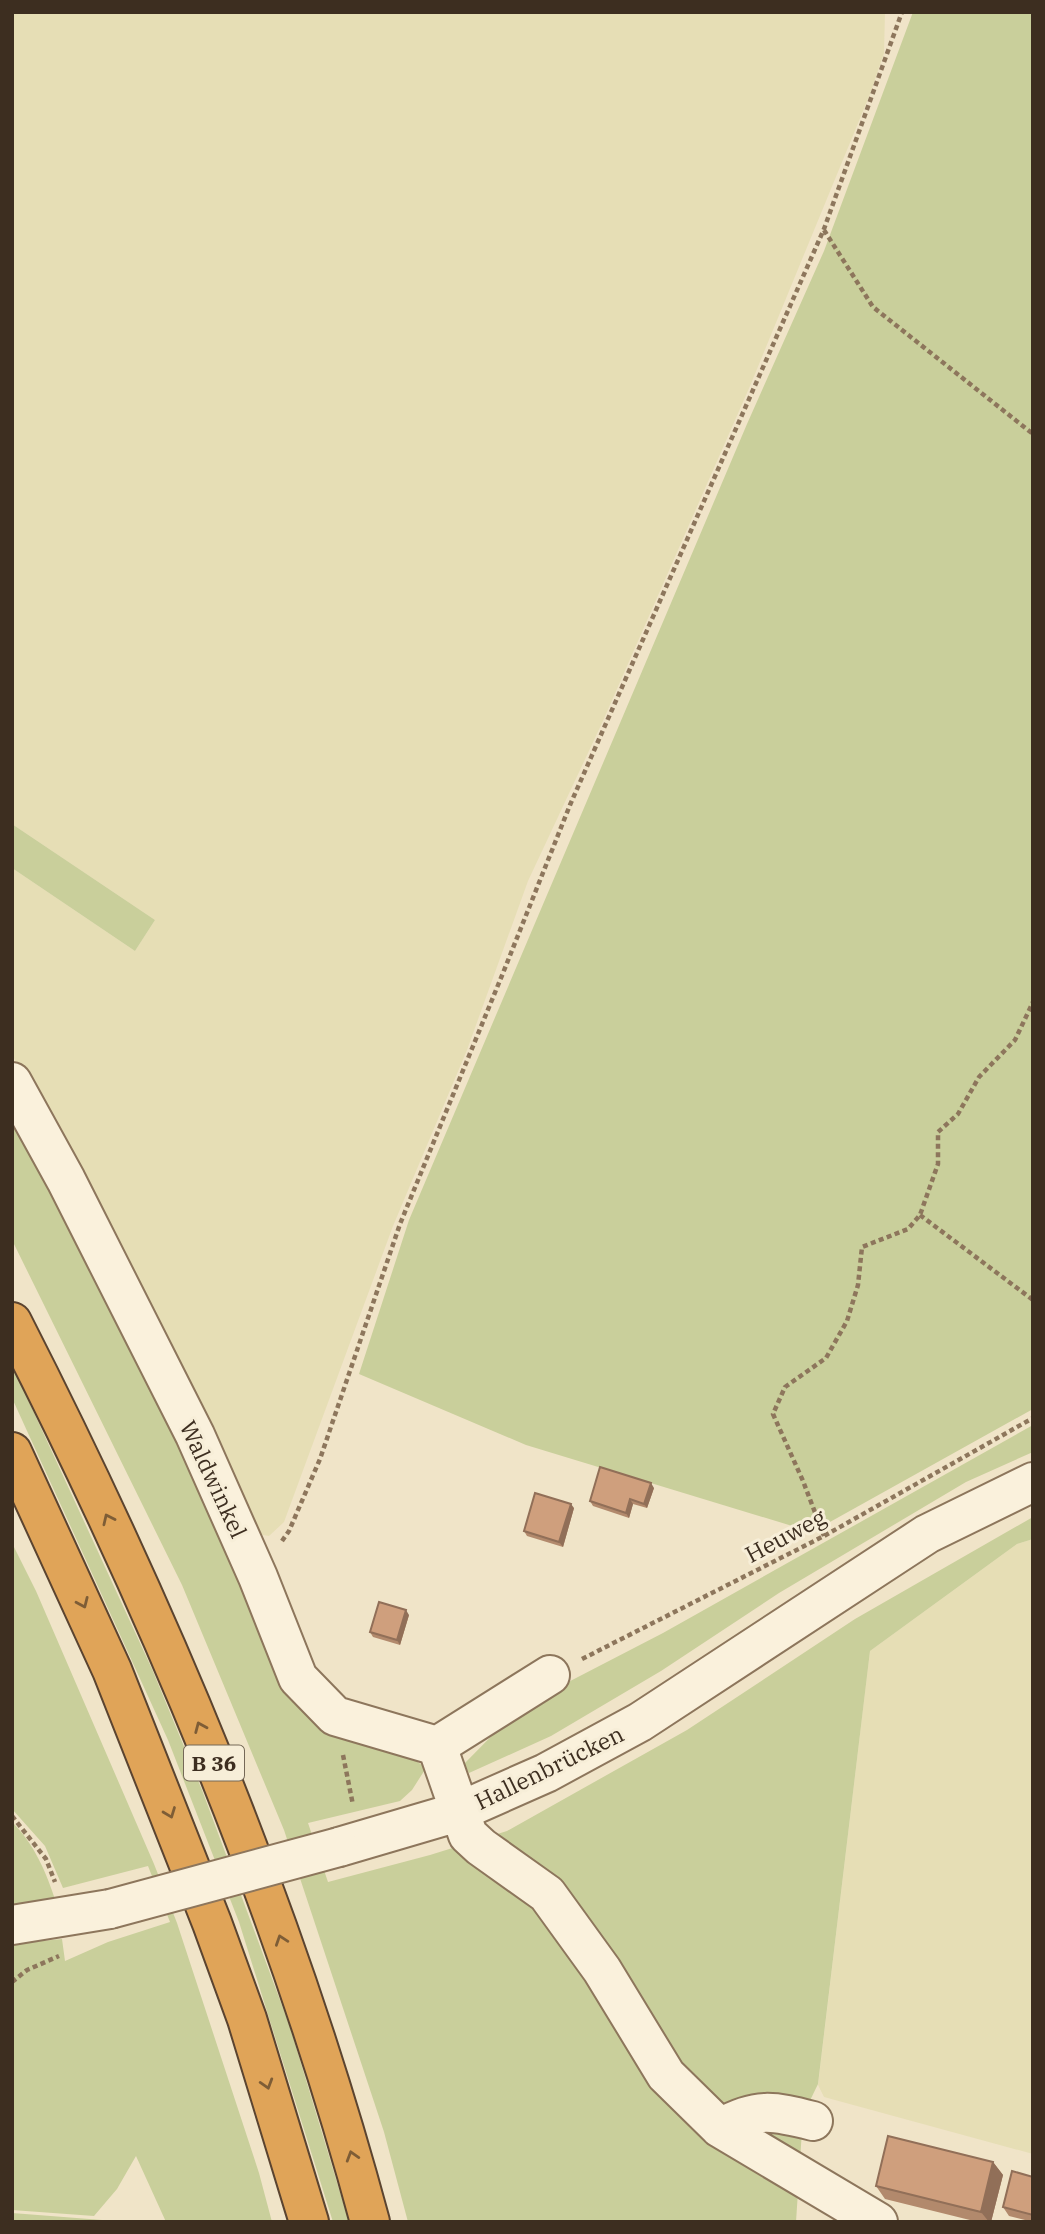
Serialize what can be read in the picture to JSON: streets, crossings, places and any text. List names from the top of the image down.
{
  "streets": {
    "highway": ["B 36"],
    "street": ["Waldwinkel", "Hallenbrücken"],
    "path": ["Heuweg"]
  }
}
